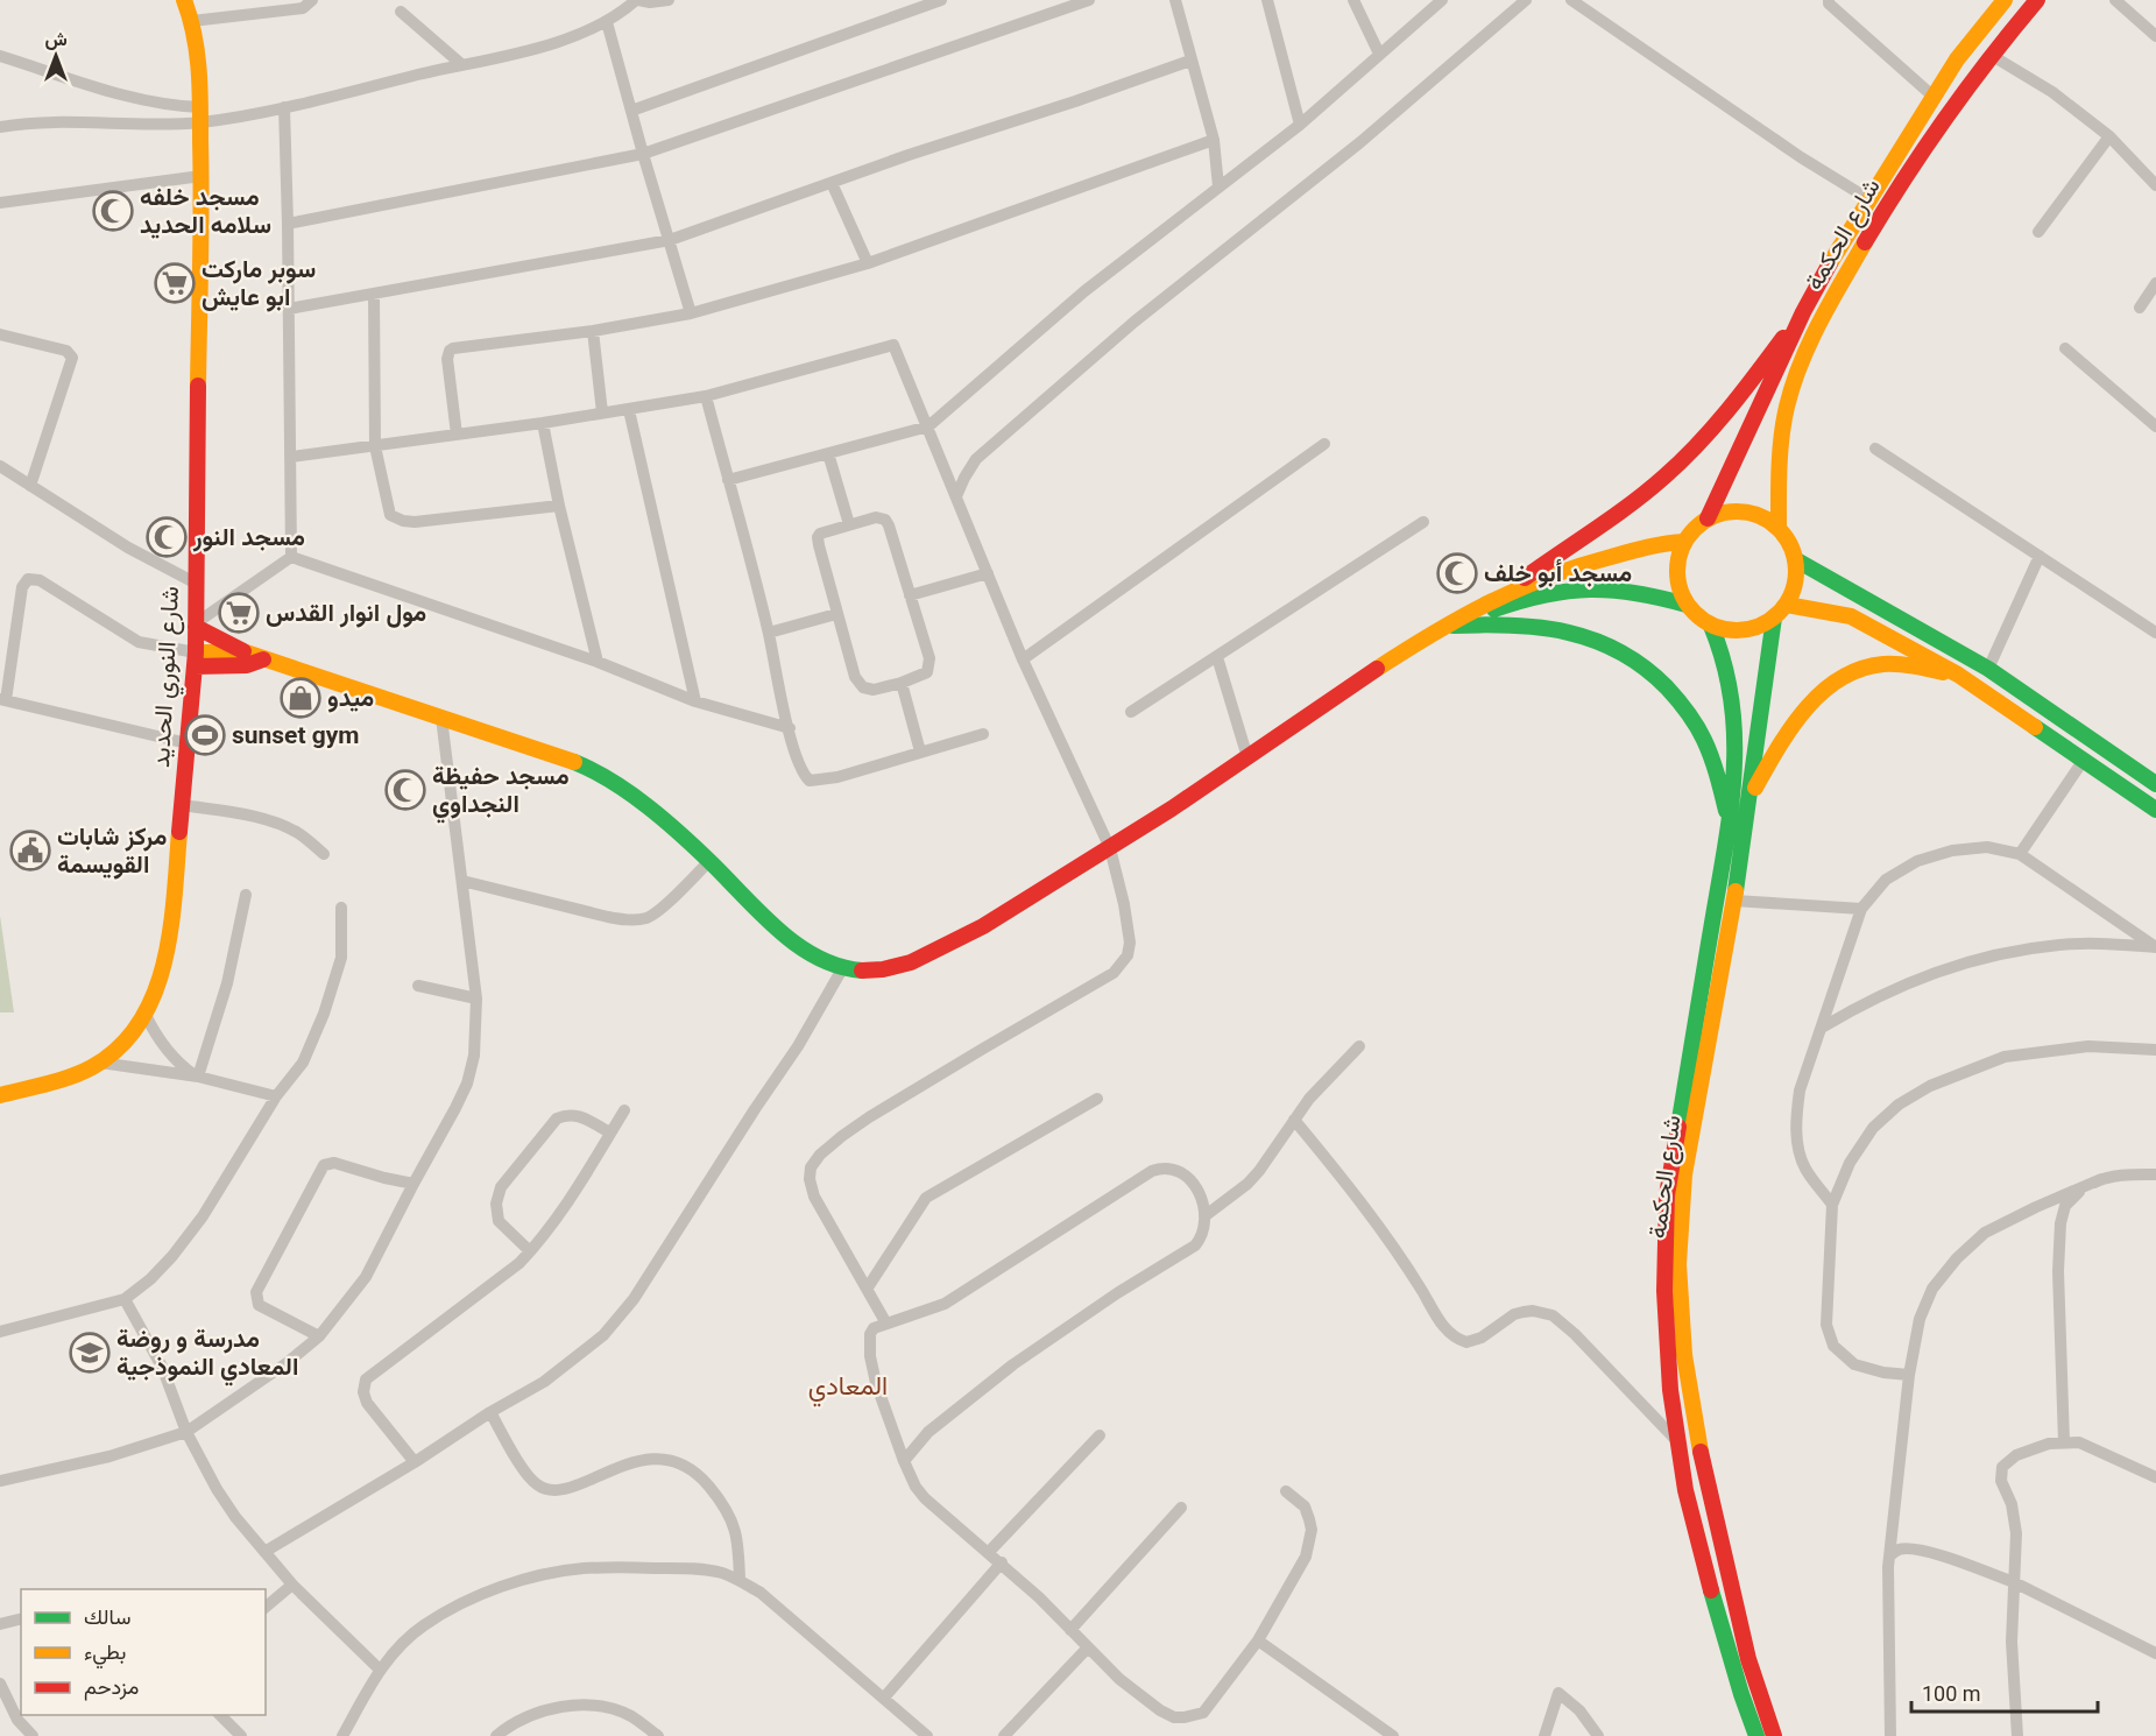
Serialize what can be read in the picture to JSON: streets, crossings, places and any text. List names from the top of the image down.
{
  "streets": {
    "street": ["شارع الحكمة", "شارع النوري الحديد"]
  },
  "districts": ["المعادي"],
  "places": {
    "mosque": [
      "مسجد خلفه سلامه الحديد",
      "مسجد النور",
      "مسجد أبو خلف",
      "مسجد حفيظة النجداوي"
    ],
    "supermarket": ["سوبر ماركت ابو عايش", "مول انوار القدس"],
    "shop": ["ميدو"],
    "sports": ["sunset gym"],
    "public building": ["مركز شابات القويسمة"],
    "school or university": ["مدرسة و روضة المعادي النموذجية"]
  },
  "legend": ["سالك", "بطيء", "مزدحم"],
  "scale_bar": "100 m",
  "north": "top"
}
